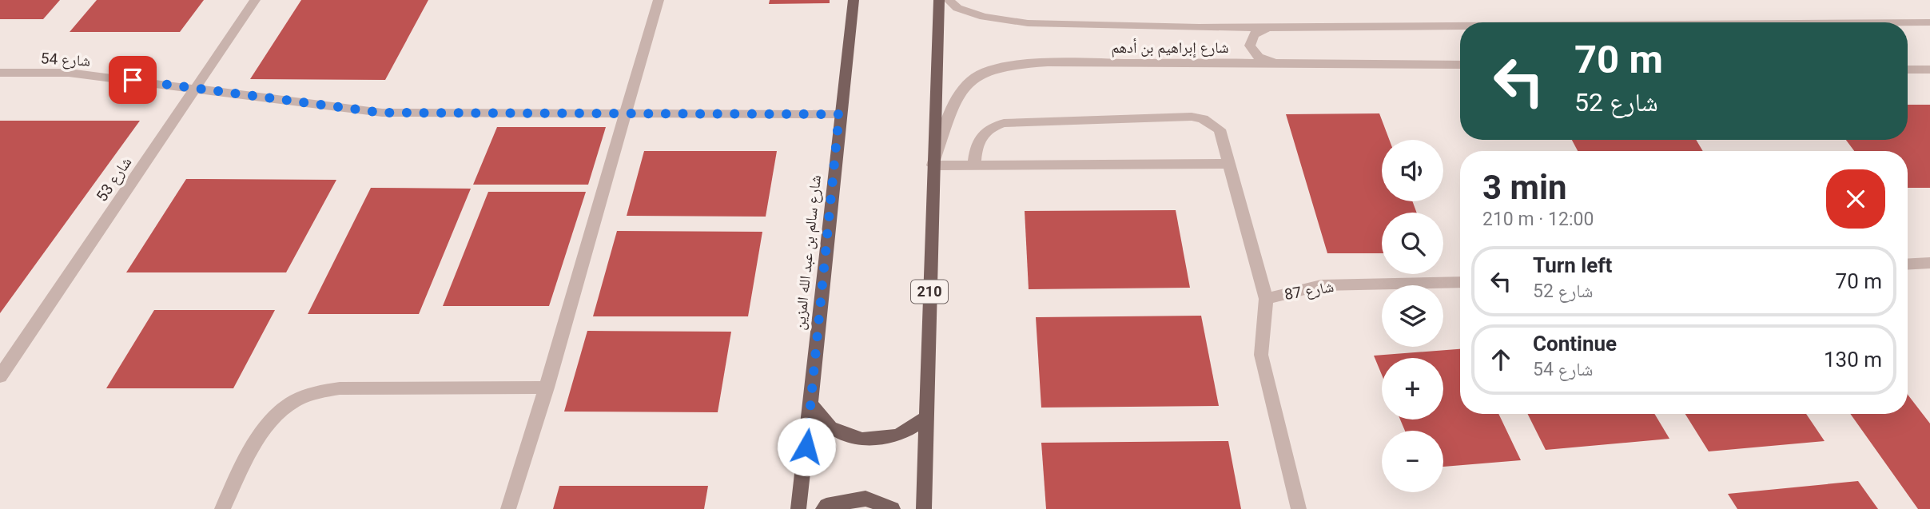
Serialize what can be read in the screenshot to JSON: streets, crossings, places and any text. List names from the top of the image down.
{
  "streets": {
    "main road": ["شارع سالم بن عبد الله المزين", "210"],
    "street": [
      "شارع إبراهيم بن أدهم",
      "شارع 54",
      "شارع 53",
      "شارع 87"
    ]
  },
  "crossings": [
    ["شارع إبراهيم بن أدهم", "210"],
    ["شارع 54", "شارع 53"],
    ["شارع 54", "شارع سالم بن عبد الله المزين"]
  ],
  "page": {
    "turn": ["70 m", "شارع 52"],
    "map_buttons": ["+", "−"],
    "heading": ["3 min", "210 m · 12:00"],
    "list": [
      {
        "name": "Turn left",
        "note": "شارع 52",
        "value": "70 m"
      },
      {
        "name": "Continue",
        "note": "شارع 54",
        "value": "130 m"
      }
    ]
  }
}
